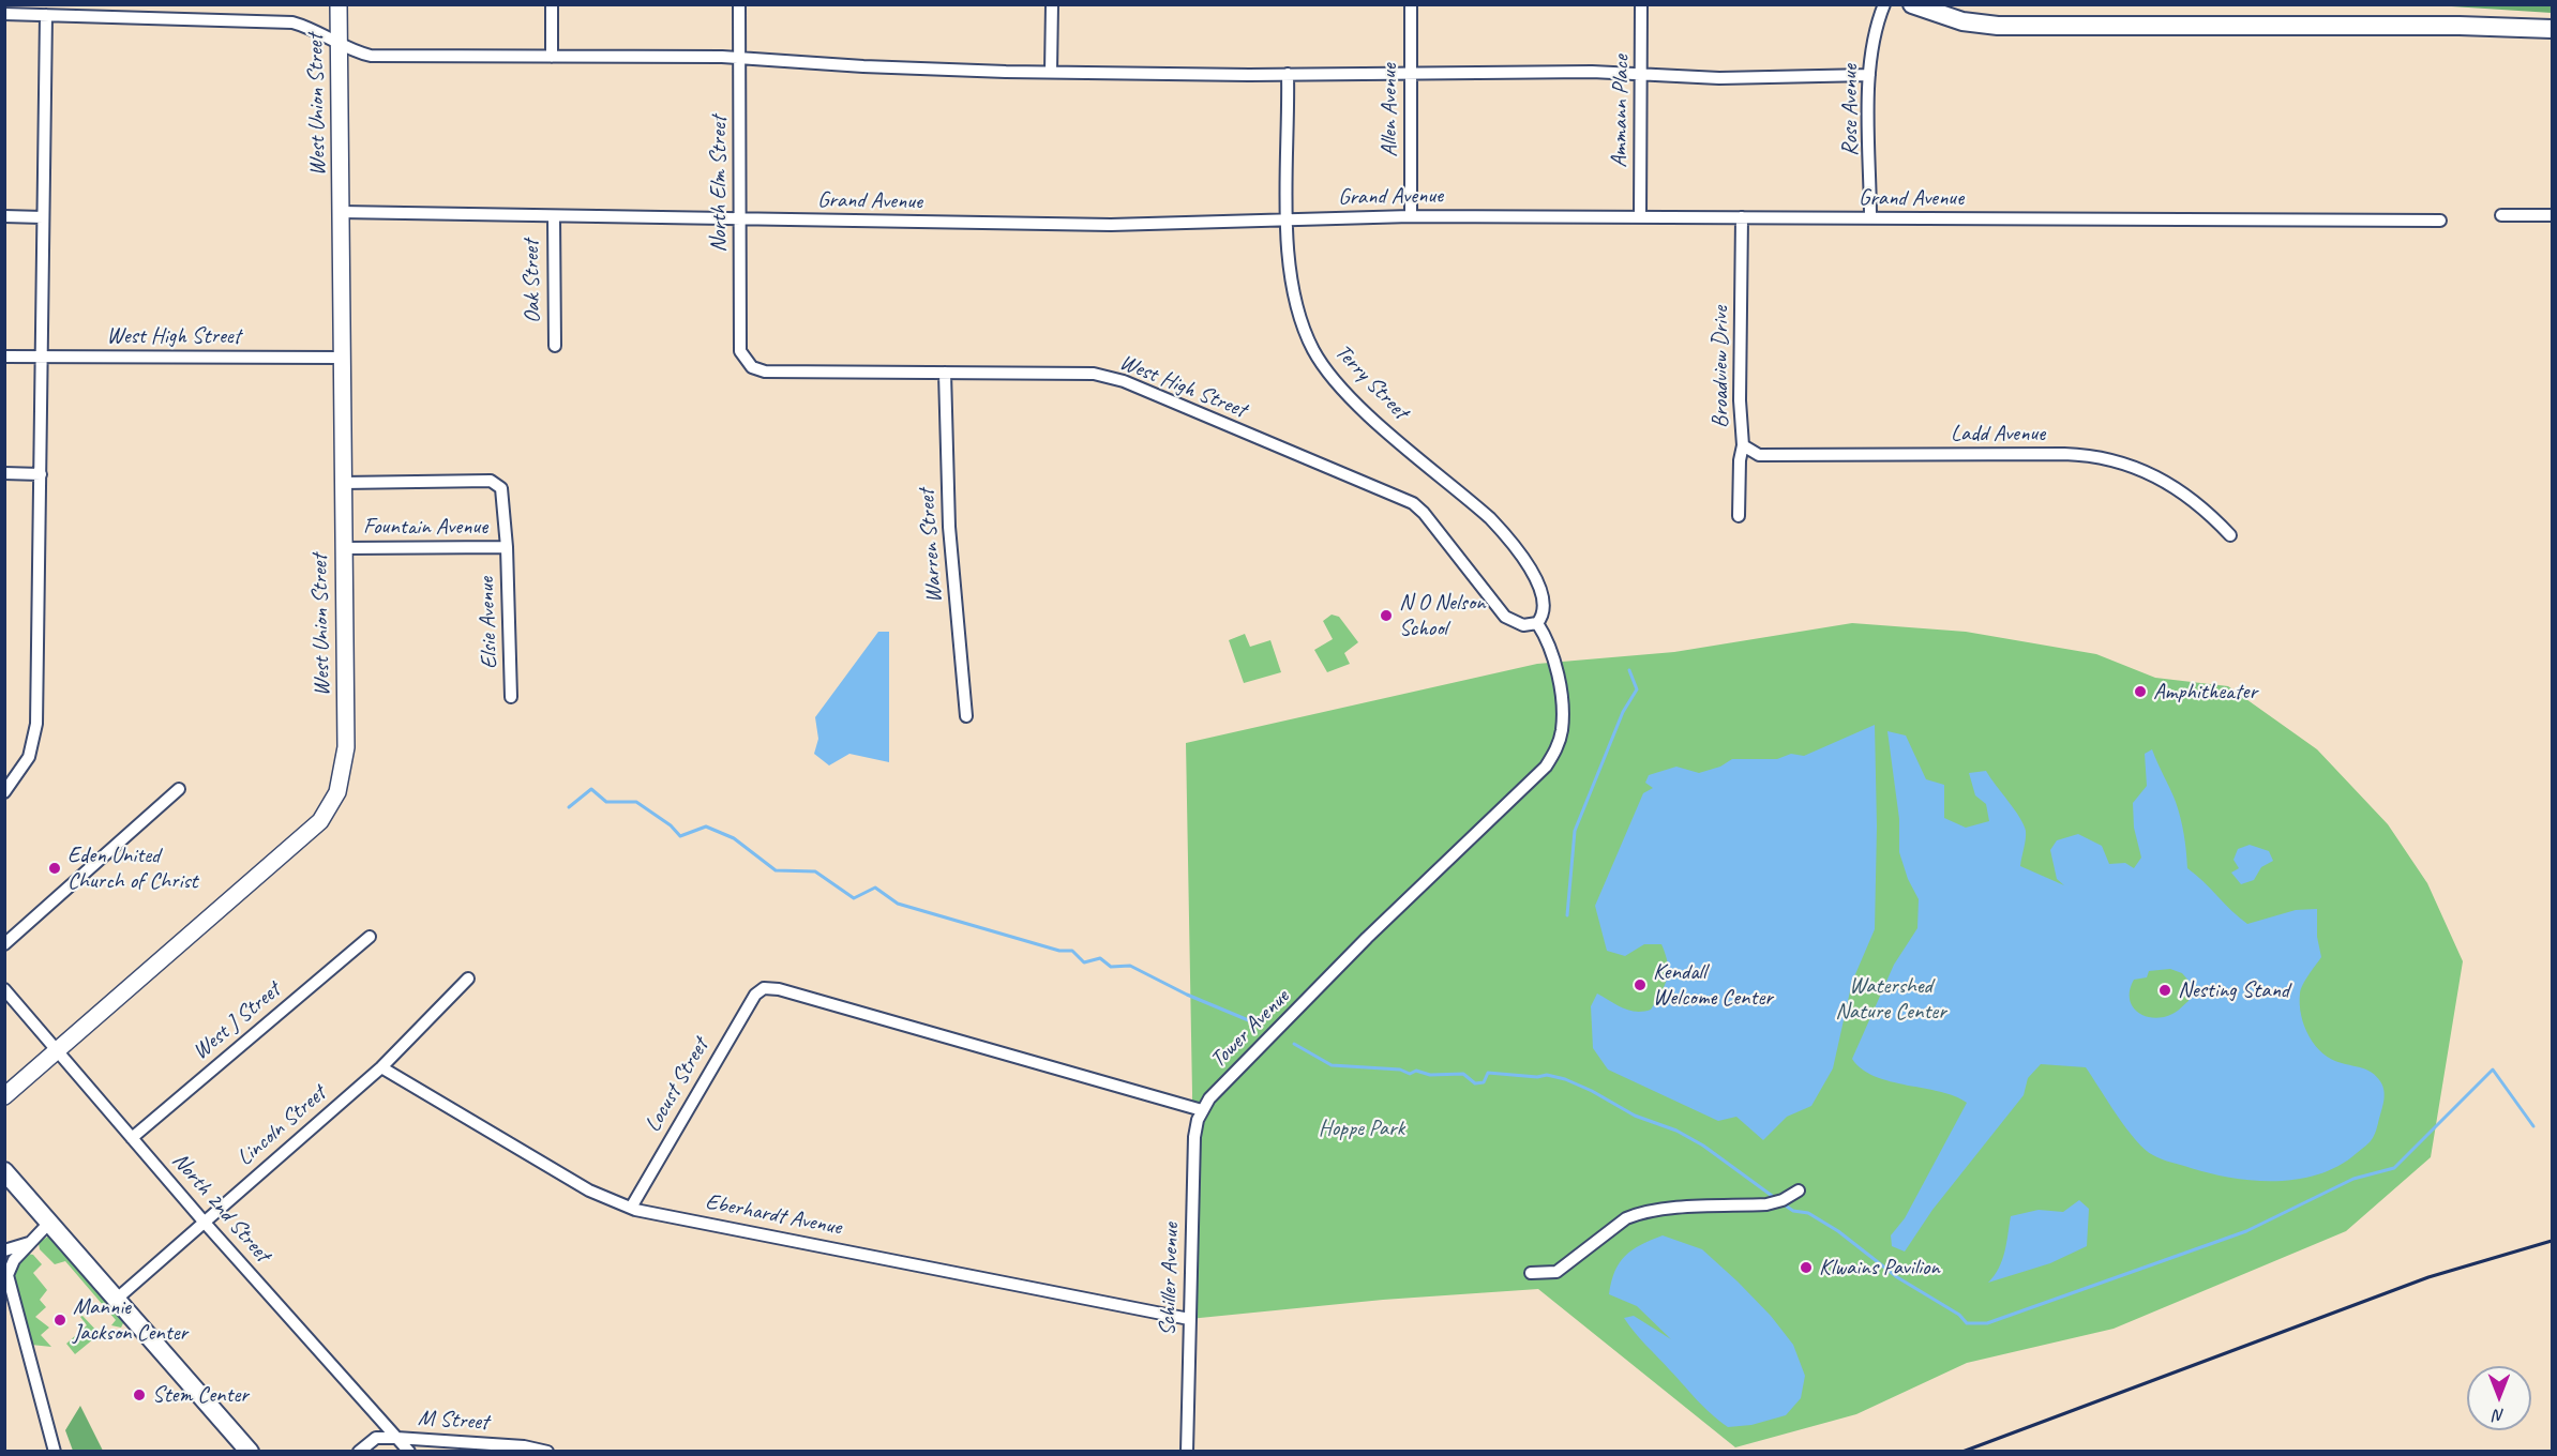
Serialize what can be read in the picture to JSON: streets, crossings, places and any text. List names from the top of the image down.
{
  "streets": {
    "street": [
      "West Union Street",
      "Allen Avenue",
      "Rose Avenue",
      "Ammann Place",
      "North Elm Street",
      "Grand Avenue",
      "Oak Street",
      "West High Street",
      "Broadview Drive",
      "Terry Street",
      "Ladd Avenue",
      "Fountain Avenue",
      "Warren Street",
      "Elsie Avenue",
      "West J Street",
      "Tower Avenue",
      "Locust Street",
      "Lincoln Street",
      "North 2nd Street",
      "Eberhardt Avenue",
      "Schiller Avenue",
      "M Street"
    ]
  },
  "crossings": [
    ["West Union Street", "Grand Avenue"],
    ["West Union Street", "West High Street"],
    ["West Union Street", "Fountain Avenue"],
    ["West Union Street", "Elsie Avenue"],
    ["West Union Street", "North 2nd Street"],
    ["Allen Avenue", "Grand Avenue"],
    ["Rose Avenue", "Grand Avenue"],
    ["Ammann Place", "Grand Avenue"],
    ["North Elm Street", "Grand Avenue"],
    ["North Elm Street", "West High Street"],
    ["Grand Avenue", "Oak Street"],
    ["Grand Avenue", "Broadview Drive"],
    ["Grand Avenue", "Terry Street"],
    ["West High Street", "Terry Street"],
    ["West High Street", "Warren Street"],
    ["West High Street", "Tower Avenue"],
    ["Broadview Drive", "Ladd Avenue"],
    ["Terry Street", "Tower Avenue"],
    ["Fountain Avenue", "Elsie Avenue"],
    ["West J Street", "North 2nd Street"],
    ["Tower Avenue", "Locust Street"],
    ["Tower Avenue", "Schiller Avenue"],
    ["Locust Street", "Eberhardt Avenue"],
    ["Locust Street", "Schiller Avenue"],
    ["Lincoln Street", "North 2nd Street"],
    ["Lincoln Street", "Eberhardt Avenue"],
    ["North 2nd Street", "M Street"],
    ["Eberhardt Avenue", "Schiller Avenue"]
  ],
  "parks": ["Watershed Nature Center", "Hoppe Park"],
  "places": [
    "N O Nelson School",
    "Amphitheater",
    "Eden United Church of Christ",
    "Kendall Welcome Center",
    "Nesting Stand",
    "Klwains Pavilion",
    "Mannie Jackson Center",
    "Stem Center"
  ],
  "north": "bottom"
}
